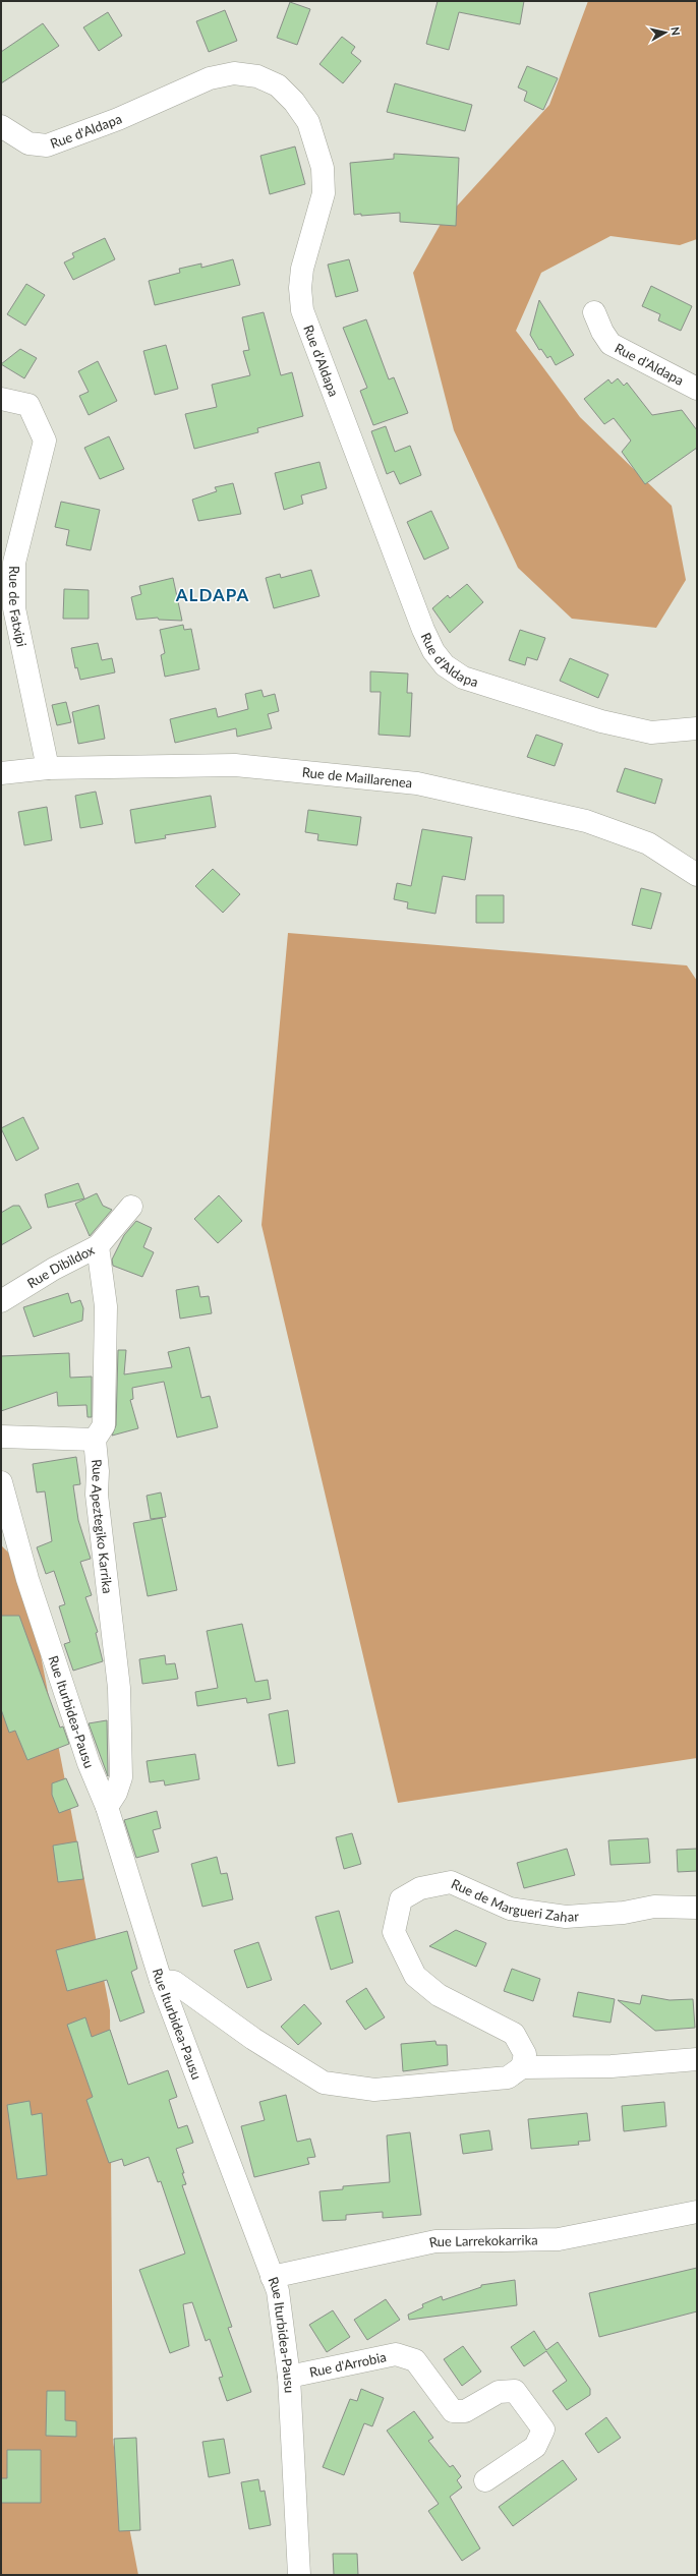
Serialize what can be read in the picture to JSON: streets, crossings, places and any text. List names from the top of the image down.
{
  "streets": {
    "street": [
      "Rue d'Aldapa",
      "Rue de Fatxipi",
      "Rue de Maillarenea",
      "Rue Dibildox",
      "Rue Apeztegiko Karrika",
      "Rue Iturbidea-Pausu",
      "Rue de Margueri Zahar",
      "Rue Larrekokarrika",
      "Rue d'Arrobia"
    ]
  },
  "crossings": [
    ["Rue de Fatxipi", "Rue de Maillarenea"],
    ["Rue Dibildox", "Rue Apeztegiko Karrika"],
    ["Rue Apeztegiko Karrika", "Rue Iturbidea-Pausu"],
    ["Rue Iturbidea-Pausu", "Rue Larrekokarrika"],
    ["Rue Iturbidea-Pausu", "Rue d'Arrobia"]
  ],
  "districts": ["ALDAPA"],
  "north": "right"
}
